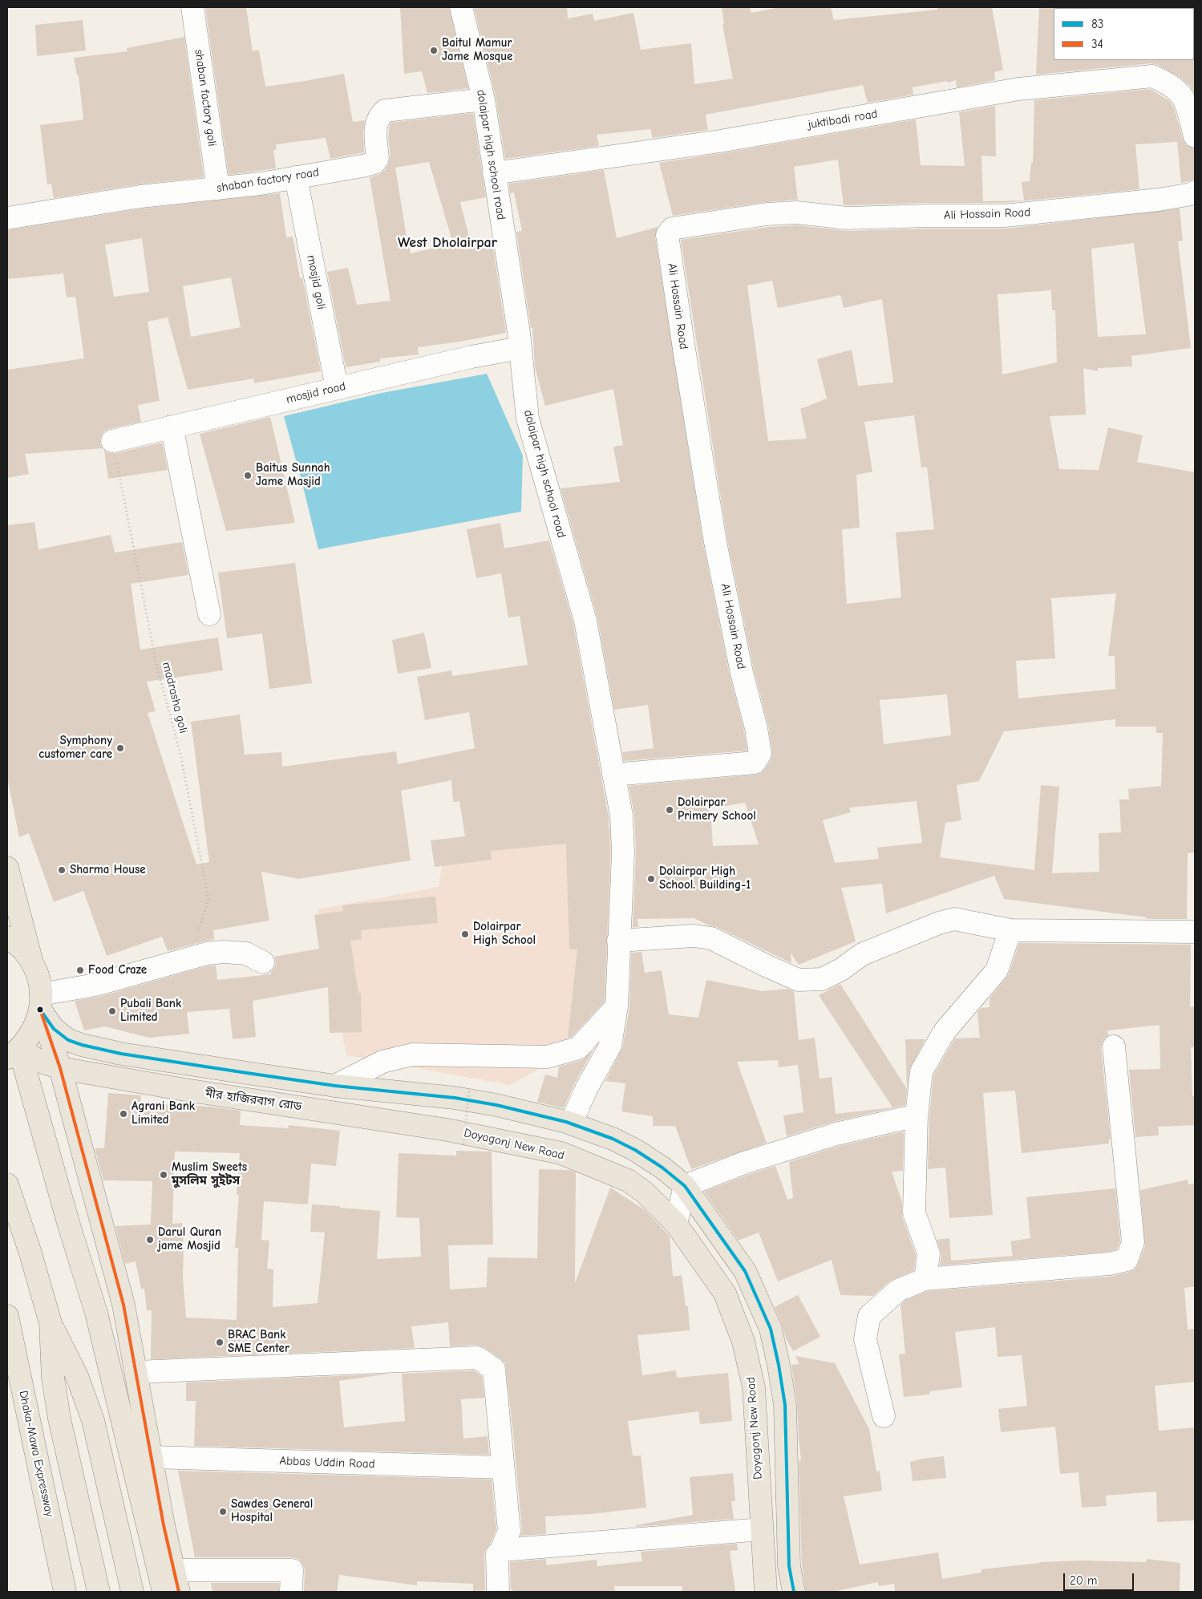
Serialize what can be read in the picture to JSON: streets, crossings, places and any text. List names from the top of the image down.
{
  "streets": {
    "main road": ["মীর হাজিরবাগ রোড", "Doyagonj New Road", "Dhaka-Mawa Expressway"],
    "street": [
      "shaban factory goli",
      "juktibadi road",
      "dolaipar high school road",
      "shaban factory road",
      "Ali Hossain Road",
      "mosjid goli",
      "mosjid road",
      "Abbas Uddin Road"
    ],
    "path": ["madrasha goli"]
  },
  "crossings": [
    ["shaban factory goli", "shaban factory road"],
    ["juktibadi road", "dolaipar high school road"],
    ["dolaipar high school road", "shaban factory road"],
    ["dolaipar high school road", "Ali Hossain Road"],
    ["dolaipar high school road", "mosjid road"],
    ["shaban factory road", "mosjid goli"],
    ["mosjid goli", "mosjid road"],
    ["mosjid road", "madrasha goli"],
    ["মীর হাজিরবাগ রোড", "Doyagonj New Road"]
  ],
  "districts": ["West Dholairpar"],
  "places": [
    "Baitul Mamur Jame Mosque",
    "Baitus Sunnah Jame Masjid",
    "Symphony customer care",
    "Dolairpar Primery School",
    "Sharma House",
    "Dolairpar High School. Building-1",
    "Dolairpar High School",
    "Food Craze",
    "Pubali Bank Limited",
    "Agrani Bank Limited",
    "Muslim Sweets মুসলিম সুইটস",
    "Darul Quran jame Mosjid",
    "BRAC Bank SME Center",
    "Sawdes General Hospital"
  ],
  "lines": ["transit line 83", "transit line 34"],
  "legend": ["83", "34"],
  "scale_bar": "20 m"
}
